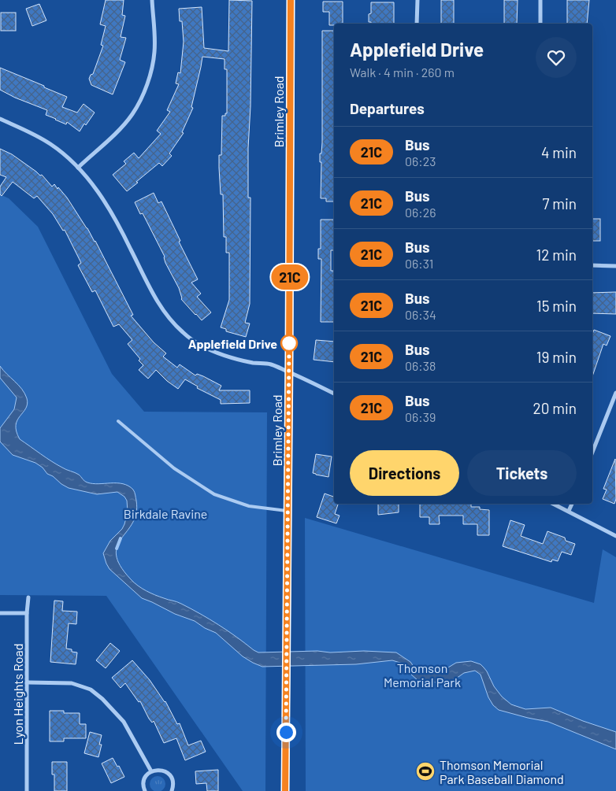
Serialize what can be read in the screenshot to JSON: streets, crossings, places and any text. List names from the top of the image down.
{
  "streets": {
    "main road": ["Brimley Road"],
    "street": ["Lyon Heights Road"]
  },
  "parks": ["Birkdale Ravine", "Thomson Memorial Park"],
  "places": {
    "other": ["Applefield Drive"],
    "sports": ["Thomson Memorial Park Baseball Diamond"]
  },
  "lines": ["bus line 21C"],
  "page": {
    "on_map": "21C",
    "heading": [
      ["Applefield Drive", "Walk · 4 min · 260 m"],
      "Departures"
    ],
    "list": [
      {
        "mark": "21C",
        "name": "Bus",
        "note": "06:23",
        "value": "4 min"
      },
      {
        "mark": "21C",
        "name": "Bus",
        "note": "06:26",
        "value": "7 min"
      },
      {
        "mark": "21C",
        "name": "Bus",
        "note": "06:31",
        "value": "12 min"
      },
      {
        "mark": "21C",
        "name": "Bus",
        "note": "06:34",
        "value": "15 min"
      },
      {
        "mark": "21C",
        "name": "Bus",
        "note": "06:38",
        "value": "19 min"
      },
      {
        "mark": "21C",
        "name": "Bus",
        "note": "06:39",
        "value": "20 min"
      }
    ],
    "buttons": ["Directions", "Tickets"]
  }
}
